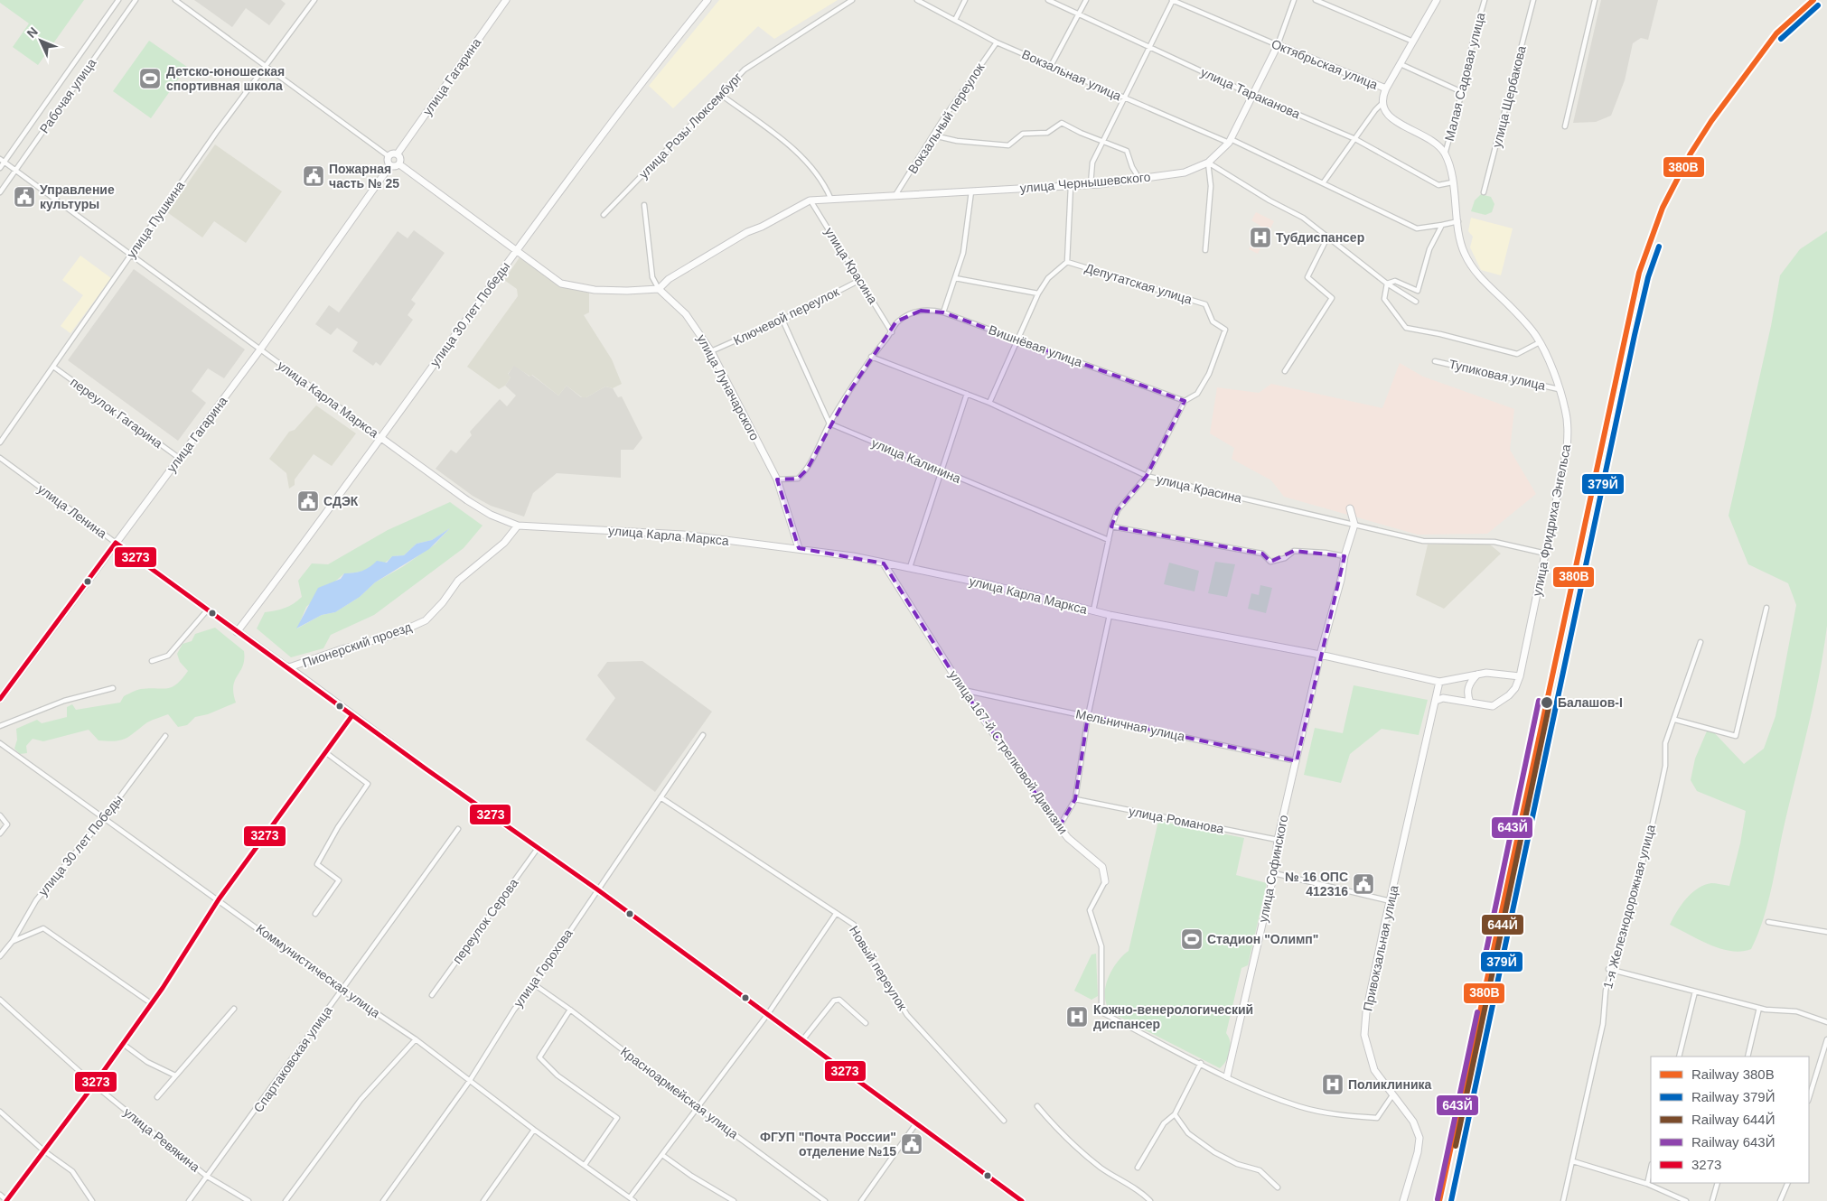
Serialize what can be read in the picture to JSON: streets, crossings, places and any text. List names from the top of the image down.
{
  "streets": {
    "street": [
      "Октябрьская улица",
      "Вокзальная улица",
      "улица Гагарина",
      "Малая Садовая улица",
      "улица Тараканова",
      "Рабочая улица",
      "улица Щербакова",
      "Вокзальный переулок",
      "улица Розы Люксембург",
      "улица Чернышевского",
      "улица Пушкина",
      "улица Красина",
      "Депутатская улица",
      "улица 30 лет Победы",
      "Ключевой переулок",
      "Вишнёвая улица",
      "Тупиковая улица",
      "улица Луначарского",
      "улица Карла Маркса",
      "переулок Гагарина",
      "улица Калинина",
      "улица Ленина",
      "улица Фридриха Энгельса",
      "Пионерский проезд",
      "Мельничная улица",
      "улица 167-й Стрелковой Дивизии",
      "улица Романова",
      "улица Софинского",
      "1-я Железнодорожная улица",
      "переулок Серова",
      "Привокзальная улица",
      "улица Горохова",
      "Новый переулок",
      "Коммунистическая улица",
      "Спартаковская улица",
      "Красноармейская улица",
      "улица Ревякина"
    ]
  },
  "crossings": [
    ["Октябрьская улица", "Малая Садовая улица"],
    ["Октябрьская улица", "улица Фридриха Энгельса"],
    ["Вокзальная улица", "Вокзальный переулок"],
    ["Вокзальная улица", "улица Фридриха Энгельса"],
    ["улица Гагарина", "улица Карла Маркса"],
    ["улица Гагарина", "переулок Гагарина"],
    ["улица Гагарина", "улица Ленина"],
    ["Малая Садовая улица", "улица Фридриха Энгельса"],
    ["улица Тараканова", "улица Фридриха Энгельса"],
    ["Рабочая улица", "улица Карла Маркса"],
    ["Вокзальный переулок", "улица Чернышевского"],
    ["улица Чернышевского", "улица Красина"],
    ["улица Чернышевского", "улица Луначарского"],
    ["улица Пушкина", "улица Карла Маркса"],
    ["улица Пушкина", "переулок Гагарина"],
    ["улица Красина", "Ключевой переулок"],
    ["улица Красина", "Вишнёвая улица"],
    ["улица Красина", "улица Фридриха Энгельса"],
    ["улица Красина", "улица Софинского"],
    ["Депутатская улица", "Вишнёвая улица"],
    ["улица 30 лет Победы", "улица Карла Маркса"],
    ["улица 30 лет Победы", "улица Ленина"],
    ["улица 30 лет Победы", "Коммунистическая улица"],
    ["Ключевой переулок", "улица Луначарского"],
    ["Вишнёвая улица", "улица Луначарского"],
    ["Вишнёвая улица", "улица Калинина"],
    ["Тупиковая улица", "улица Фридриха Энгельса"],
    ["улица Луначарского", "улица Карла Маркса"],
    ["улица Карла Маркса", "Пионерский проезд"],
    ["улица Карла Маркса", "улица 167-й Стрелковой Дивизии"],
    ["улица Карла Маркса", "улица Софинского"],
    ["улица Карла Маркса", "Привокзальная улица"],
    ["улица Ленина", "Пионерский проезд"],
    ["улица Ленина", "переулок Серова"],
    ["улица Ленина", "улица Горохова"],
    ["Мельничная улица", "улица 167-й Стрелковой Дивизии"],
    ["Мельничная улица", "улица Софинского"],
    ["улица 167-й Стрелковой Дивизии", "улица Софинского"],
    ["улица Романова", "улица Софинского"],
    ["улица Горохова", "Новый переулок"],
    ["улица Горохова", "Коммунистическая улица"],
    ["улица Горохова", "Красноармейская улица"],
    ["Коммунистическая улица", "Спартаковская улица"],
    ["Спартаковская улица", "улица Ревякина"]
  ],
  "places": {
    "sports": ["Детско-юношеская спортивная школа", "Стадион \"Олимп\""],
    "public building": [
      "Пожарная часть № 25",
      "Управление культуры",
      "СДЭК",
      "№ 16 ОПС 412316",
      "ФГУП \"Почта России\" отделение №15"
    ],
    "hospital": ["Тубдиспансер", "Кожно-венерологический диспансер", "Поликлиника"],
    "other": ["Балашов-I"]
  },
  "lines": [
    "rail line 380В",
    "rail line 379Й",
    "transit line 3273",
    "rail line 643Й",
    "rail line 644Й"
  ],
  "legend": [
    "Railway 380В",
    "Railway 379Й",
    "Railway 644Й",
    "Railway 643Й",
    "3273"
  ],
  "north": "top left"
}
